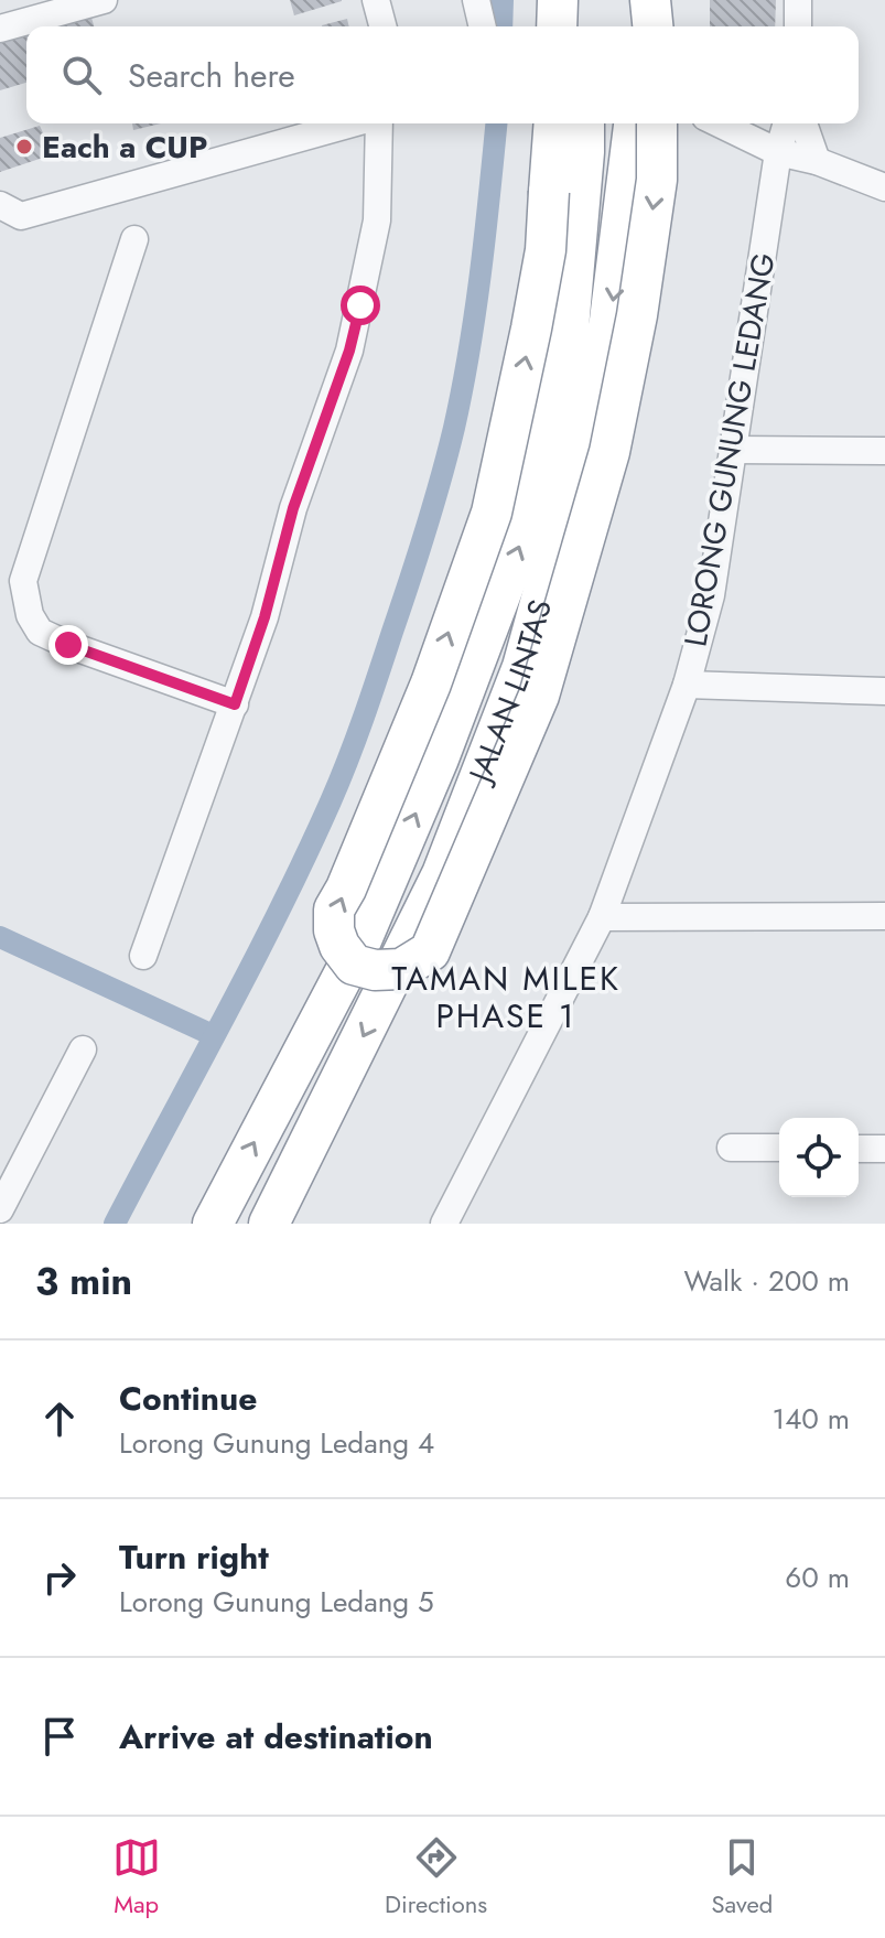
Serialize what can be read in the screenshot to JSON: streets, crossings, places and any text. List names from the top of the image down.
{
  "streets": {
    "highway": ["JALAN LINTAS"],
    "street": ["LORONG GUNUNG LEDANG"]
  },
  "districts": ["TAMAN MILEK PHASE 1"],
  "places": ["Each a CUP"],
  "page": {
    "search": "Search here",
    "heading": ["3 min", "Walk · 200 m"],
    "list": [
      ["Continue", "Lorong Gunung Ledang 4", "140 m"],
      ["Turn right", "Lorong Gunung Ledang 5", "60 m"],
      "Arrive at destination"
    ],
    "nav": ["Map", "Directions", "Saved"]
  }
}
